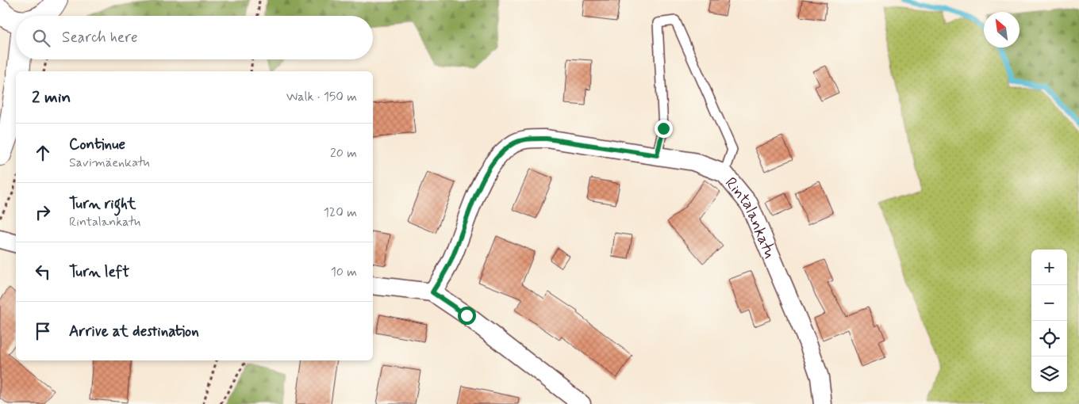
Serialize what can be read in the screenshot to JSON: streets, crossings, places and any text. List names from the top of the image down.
{
  "streets": {
    "street": ["Rintalankatu"]
  },
  "north": "top left",
  "page": {
    "search": "Search here",
    "heading": ["2 min", "Walk · 150 m"],
    "list": [
      ["Continue", "Savimäenkatu", "20 m"],
      ["Turn right", "Rintalankatu", "120 m"],
      ["Turn left", "10 m"],
      "Arrive at destination"
    ],
    "map_buttons": ["+", "−"]
  }
}
